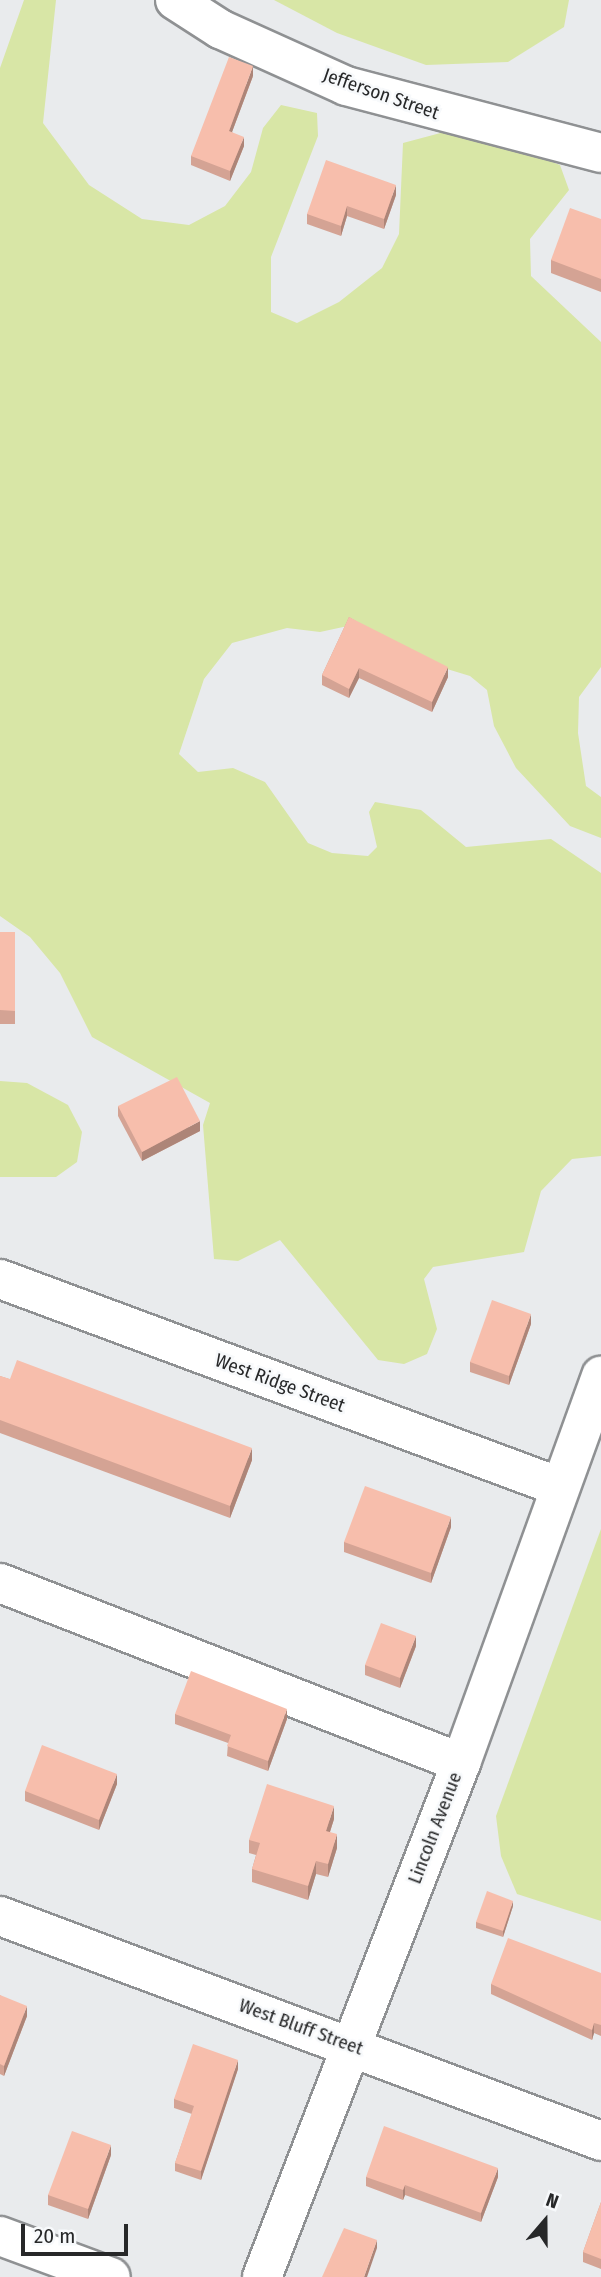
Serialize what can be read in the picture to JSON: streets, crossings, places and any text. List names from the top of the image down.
{
  "streets": {
    "street": [
      "Jefferson Street",
      "West Ridge Street",
      "Lincoln Avenue",
      "West Bluff Street"
    ]
  },
  "crossings": [
    ["West Ridge Street", "Lincoln Avenue"],
    ["Lincoln Avenue", "West Bluff Street"]
  ],
  "scale_bar": "20 m",
  "north": "top"
}
